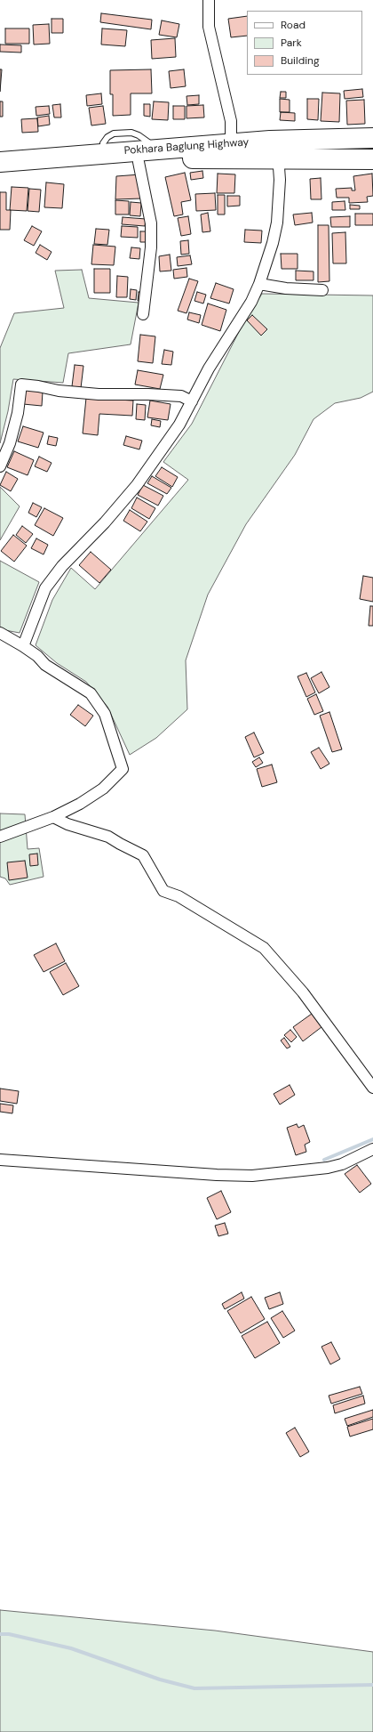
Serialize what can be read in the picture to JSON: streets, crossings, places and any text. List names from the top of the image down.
{
  "streets": {
    "highway": ["Pokhara Baglung Highway"]
  },
  "legend": ["Road", "Park", "Building"]
}
